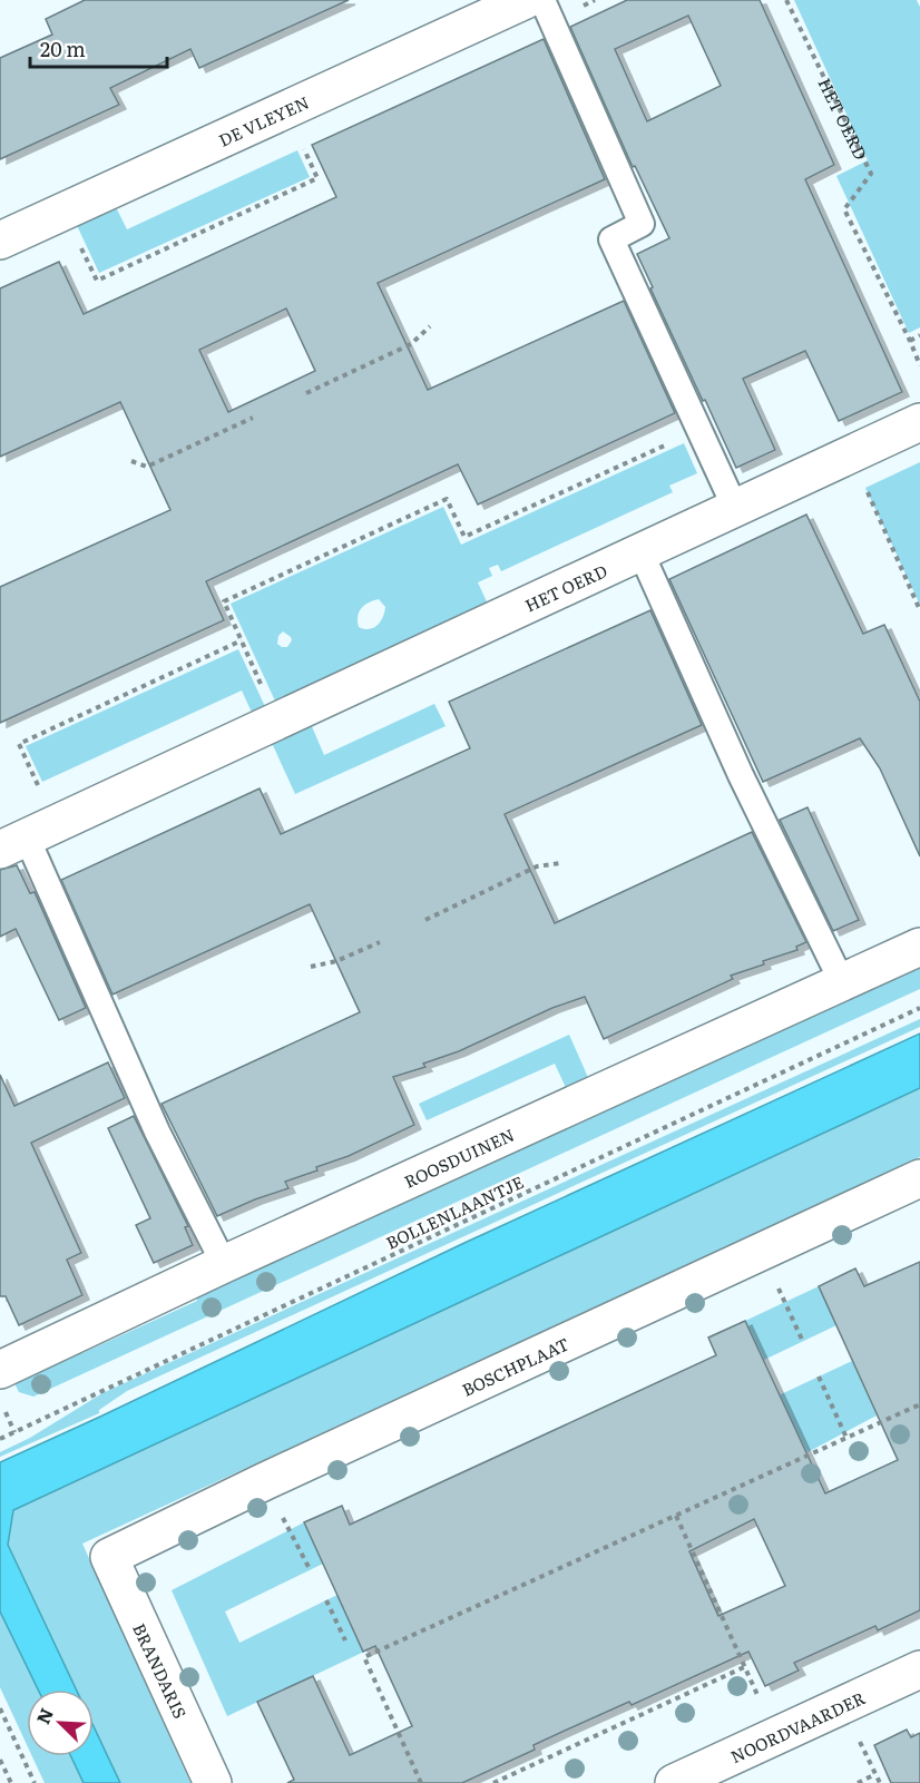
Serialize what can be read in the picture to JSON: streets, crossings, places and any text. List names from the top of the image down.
{
  "streets": {
    "street": [
      "HET OERD",
      "DE VLEYEN",
      "ROOSDUINEN",
      "BOSCHPLAAT",
      "BRANDARIS",
      "NOORDVAARDER"
    ],
    "path": ["BOLLENLAANTJE"]
  },
  "crossings": [
    ["BOSCHPLAAT", "BRANDARIS"]
  ],
  "scale_bar": "20 m",
  "north": "top left"
}
